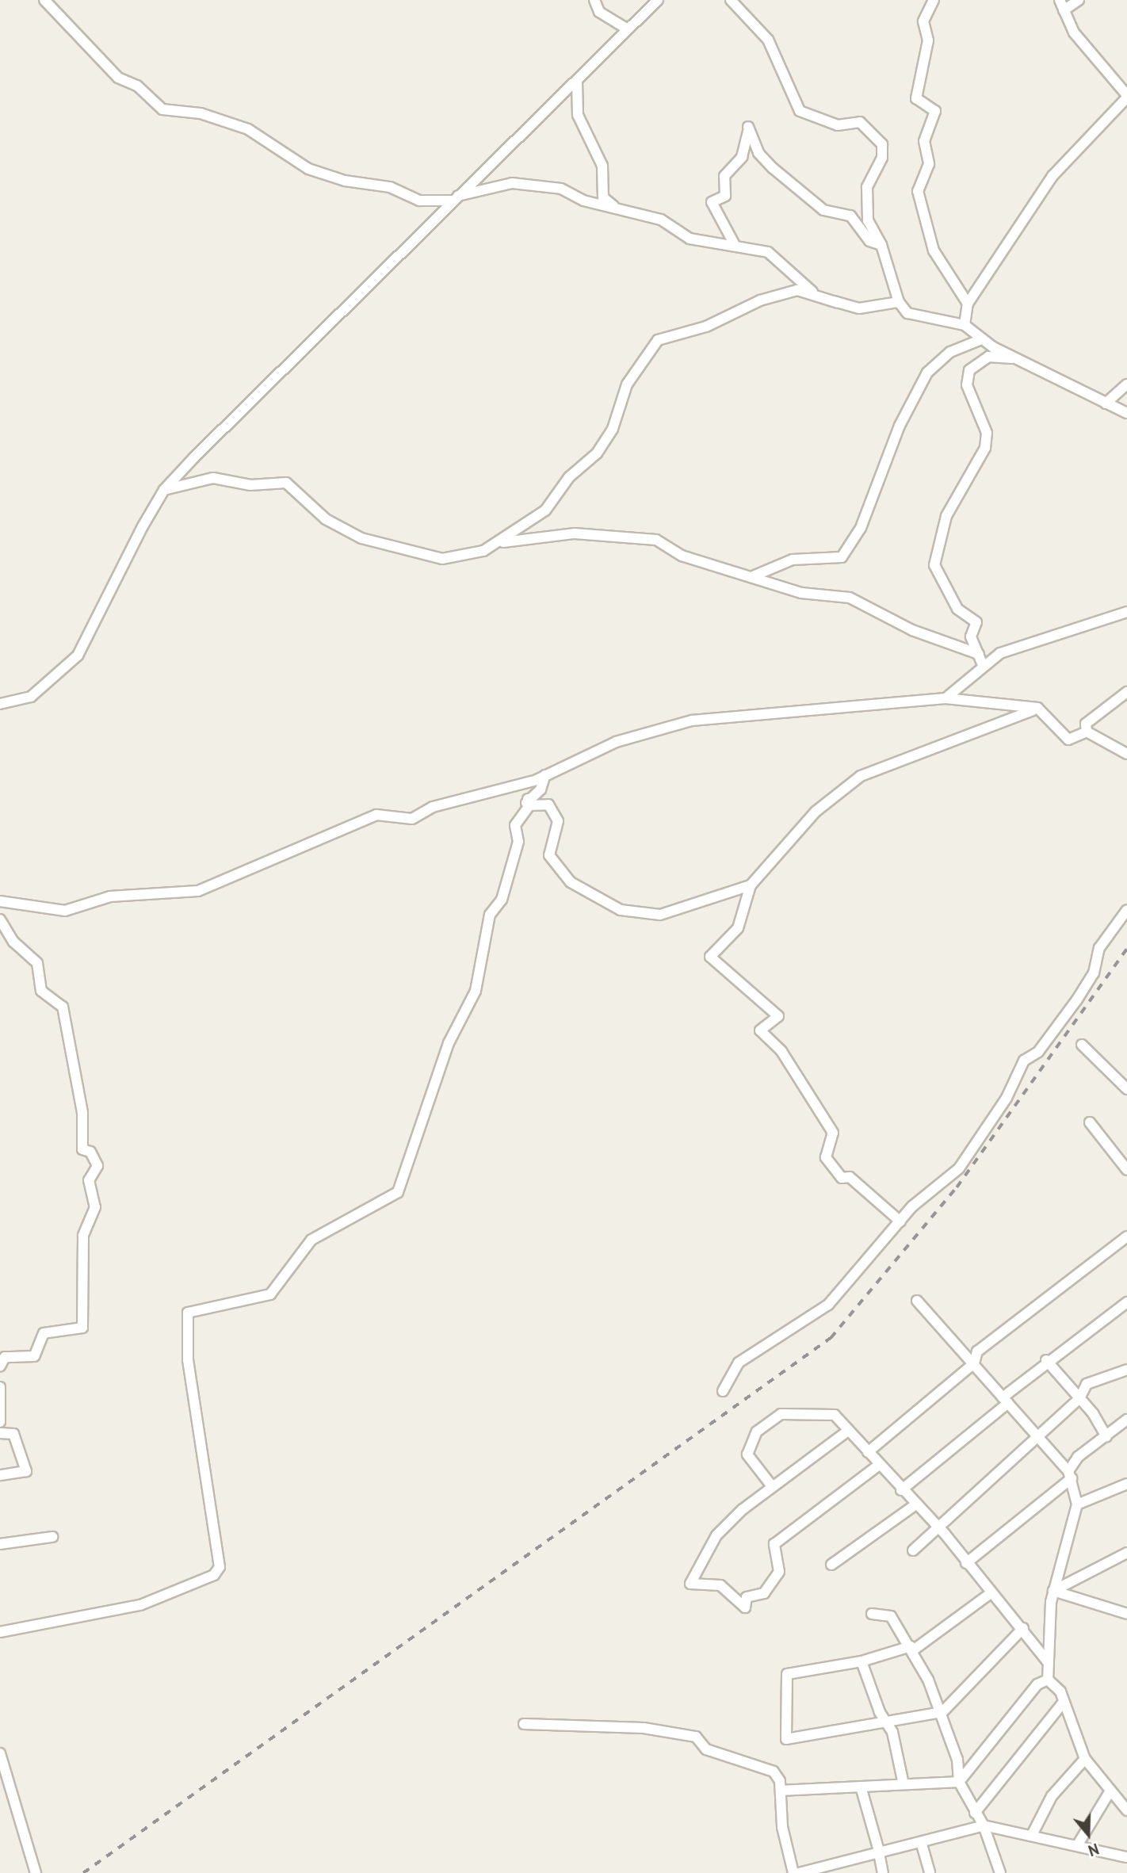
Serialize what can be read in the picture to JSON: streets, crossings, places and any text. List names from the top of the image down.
{
  "north": "bottom"
}
